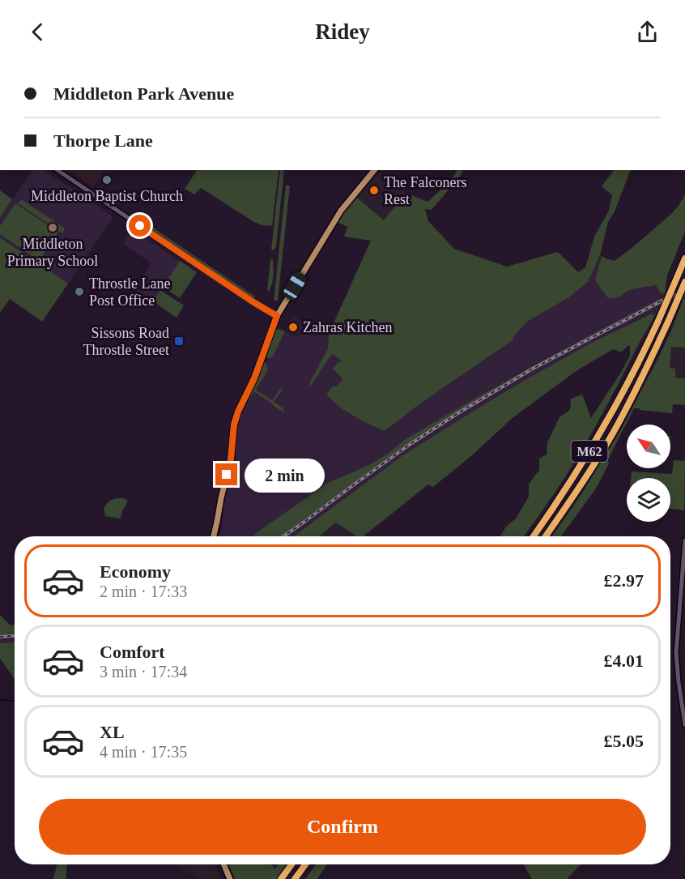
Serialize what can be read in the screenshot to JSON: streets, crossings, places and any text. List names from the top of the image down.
{
  "streets": {
    "highway": ["M62"]
  },
  "places": {
    "other": [
      "Middleton Baptist Church",
      "The Falconers Rest",
      "Middleton Primary School",
      "Throstle Lane Post Office",
      "Zahras Kitchen"
    ],
    "transit": ["Sissons Road Throstle Street"]
  },
  "north": "top left",
  "page": {
    "header": "Ridey",
    "banner": ["Middleton Park Avenue", "Thorpe Lane"],
    "bubble": "2 min",
    "list": [
      {
        "name": "Economy",
        "note": "2 min · 17:33",
        "value": "£2.97"
      },
      {
        "name": "Comfort",
        "note": "3 min · 17:34",
        "value": "£4.01"
      },
      {
        "name": "XL",
        "note": "4 min · 17:35",
        "value": "£5.05"
      }
    ],
    "buttons": "Confirm"
  }
}
